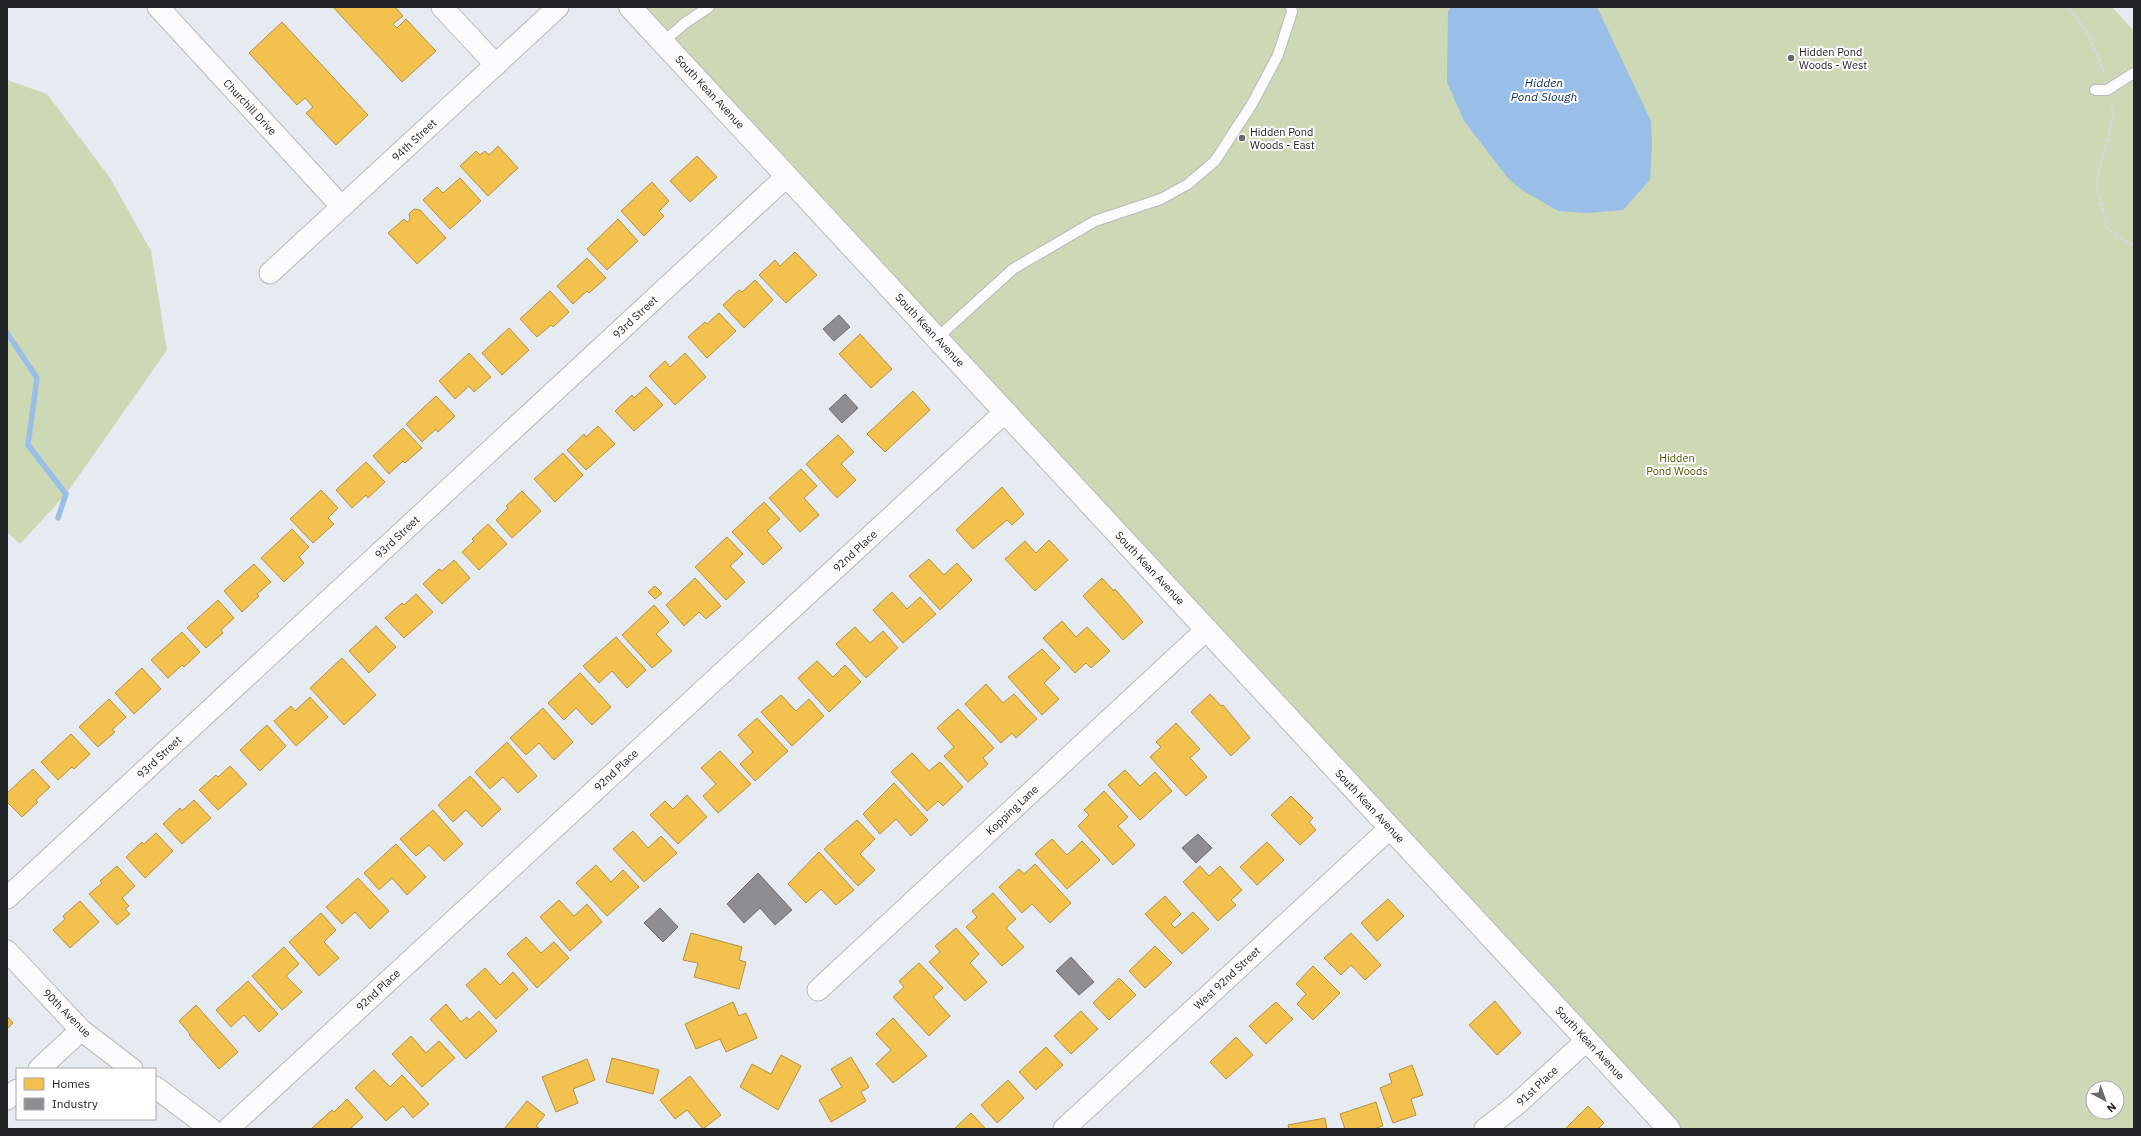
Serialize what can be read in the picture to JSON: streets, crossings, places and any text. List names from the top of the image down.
{
  "streets": {
    "street": [
      "South Kean Avenue",
      "Churchill Drive",
      "94th Street",
      "93rd Street",
      "92nd Place",
      "Kopping Lane",
      "West 92nd Street",
      "90th Avenue",
      "91st Place"
    ]
  },
  "crossings": [
    ["South Kean Avenue", "93rd Street"],
    ["South Kean Avenue", "92nd Place"],
    ["South Kean Avenue", "Kopping Lane"],
    ["South Kean Avenue", "West 92nd Street"],
    ["South Kean Avenue", "91st Place"],
    ["Churchill Drive", "94th Street"]
  ],
  "water": ["Hidden Pond Slough"],
  "parks": ["Hidden Pond Woods"],
  "places": ["Hidden Pond Woods - West", "Hidden Pond Woods - East"],
  "legend": ["Homes", "Industry"],
  "north": "bottom right"
}
